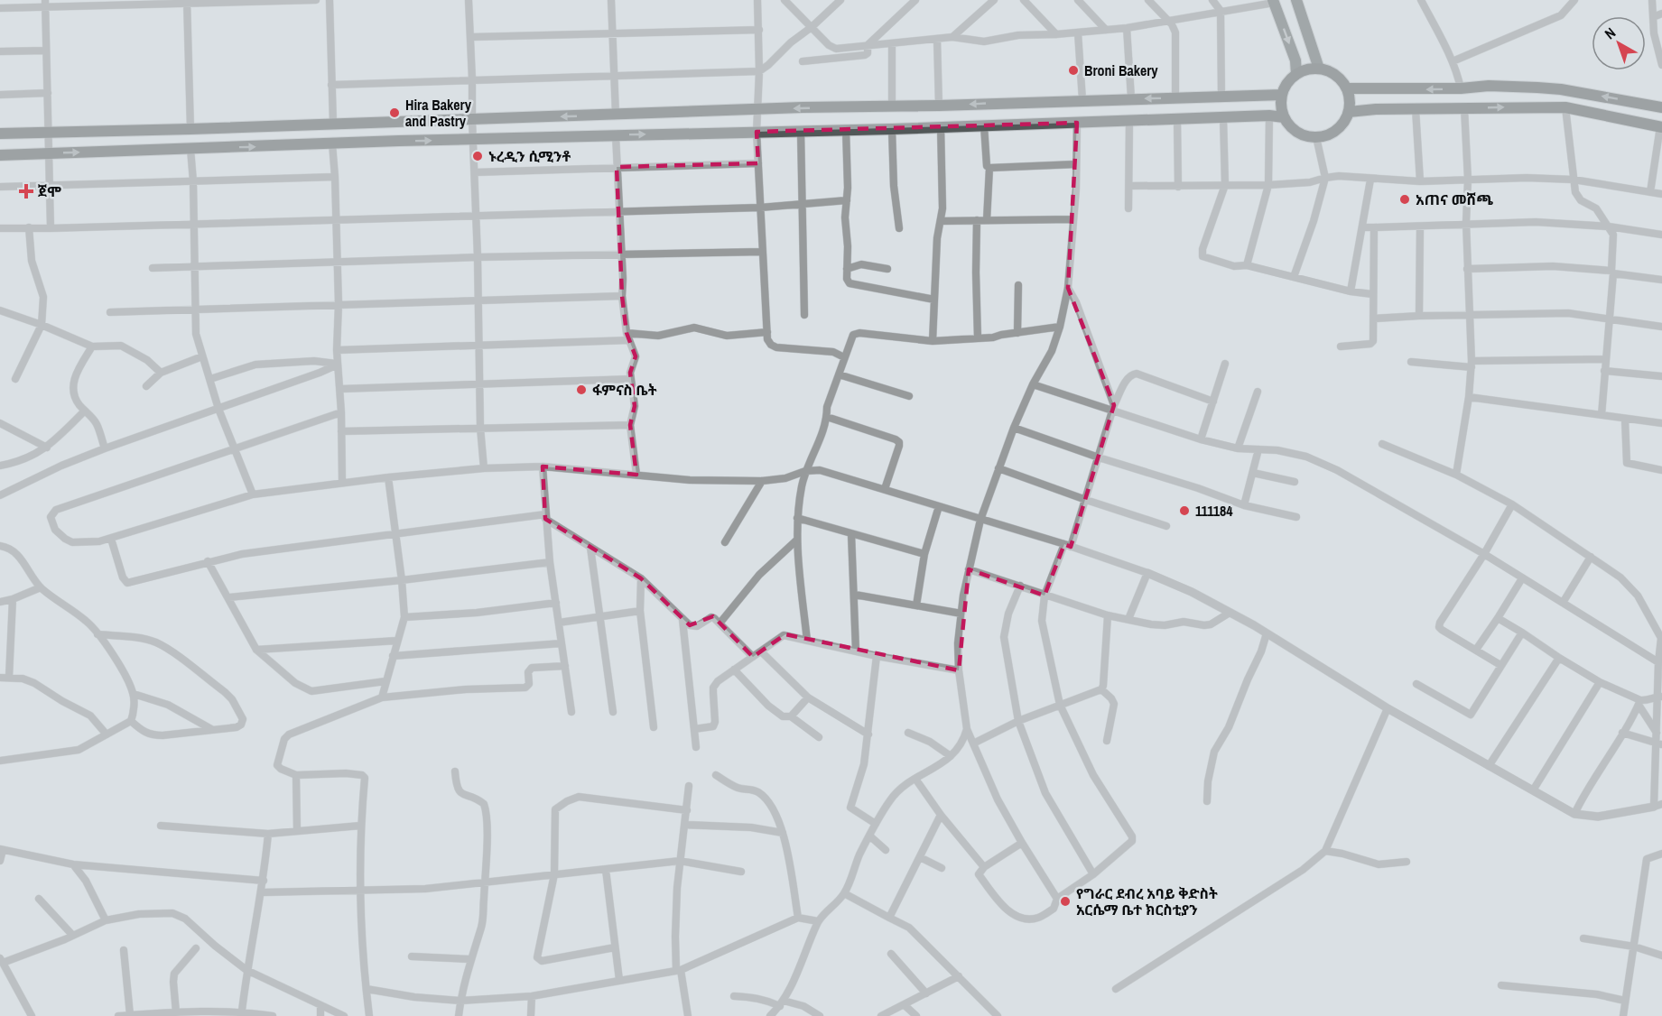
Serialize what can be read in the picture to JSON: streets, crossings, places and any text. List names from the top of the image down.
{
  "places": {
    "other": [
      "Broni Bakery",
      "Hira Bakery and Pastry",
      "ኑረዲን ሲሚንቶ",
      "አጠና መሸጫ",
      "ፋምናስ ቤት",
      "111184",
      "የግራር ደብረ አባይ ቅድስት አርሴማ ቤተ ክርስቲያን"
    ],
    "health": ["ጀሞ"]
  },
  "north": "top left"
}
